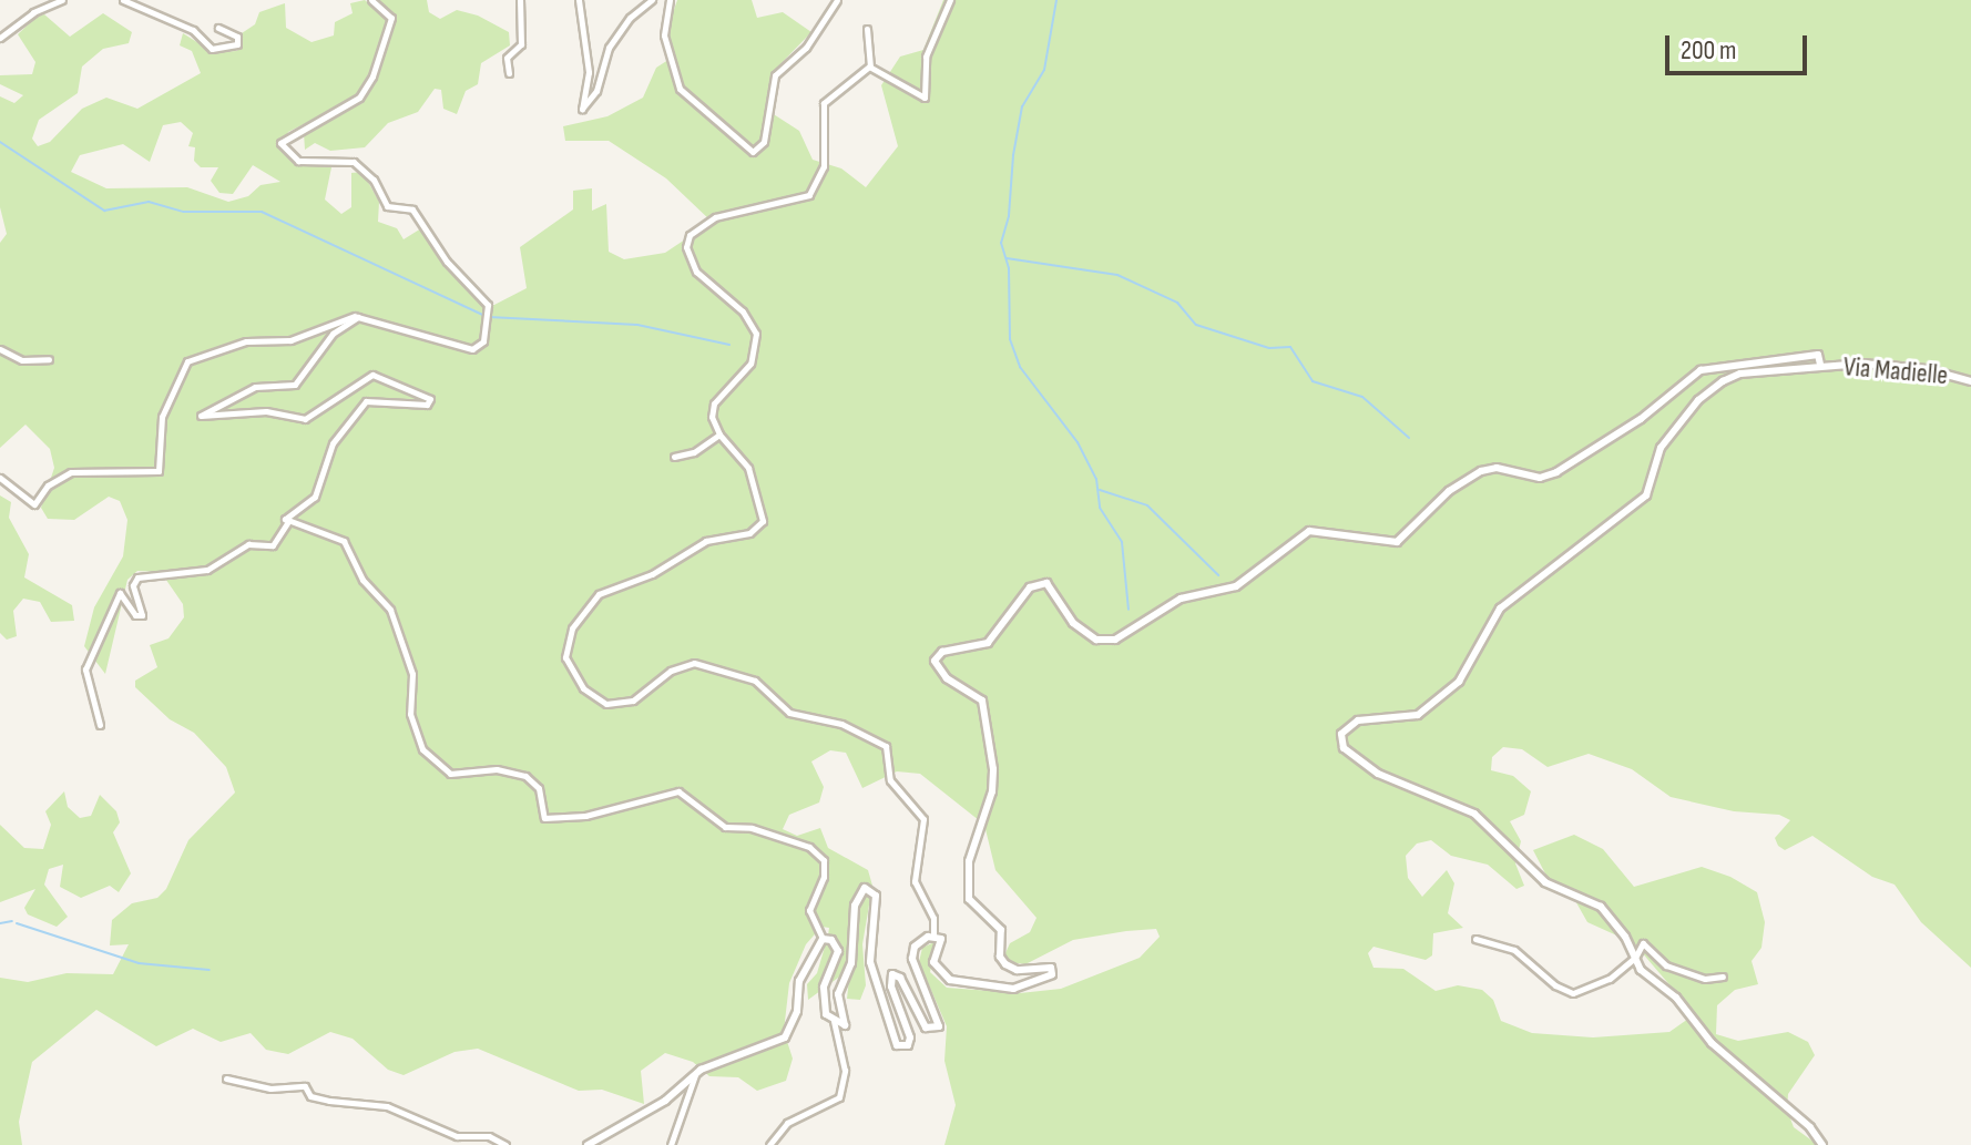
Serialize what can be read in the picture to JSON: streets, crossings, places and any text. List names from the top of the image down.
{
  "streets": {
    "street": ["Via Madielle"]
  },
  "scale_bar": "200 m"
}
